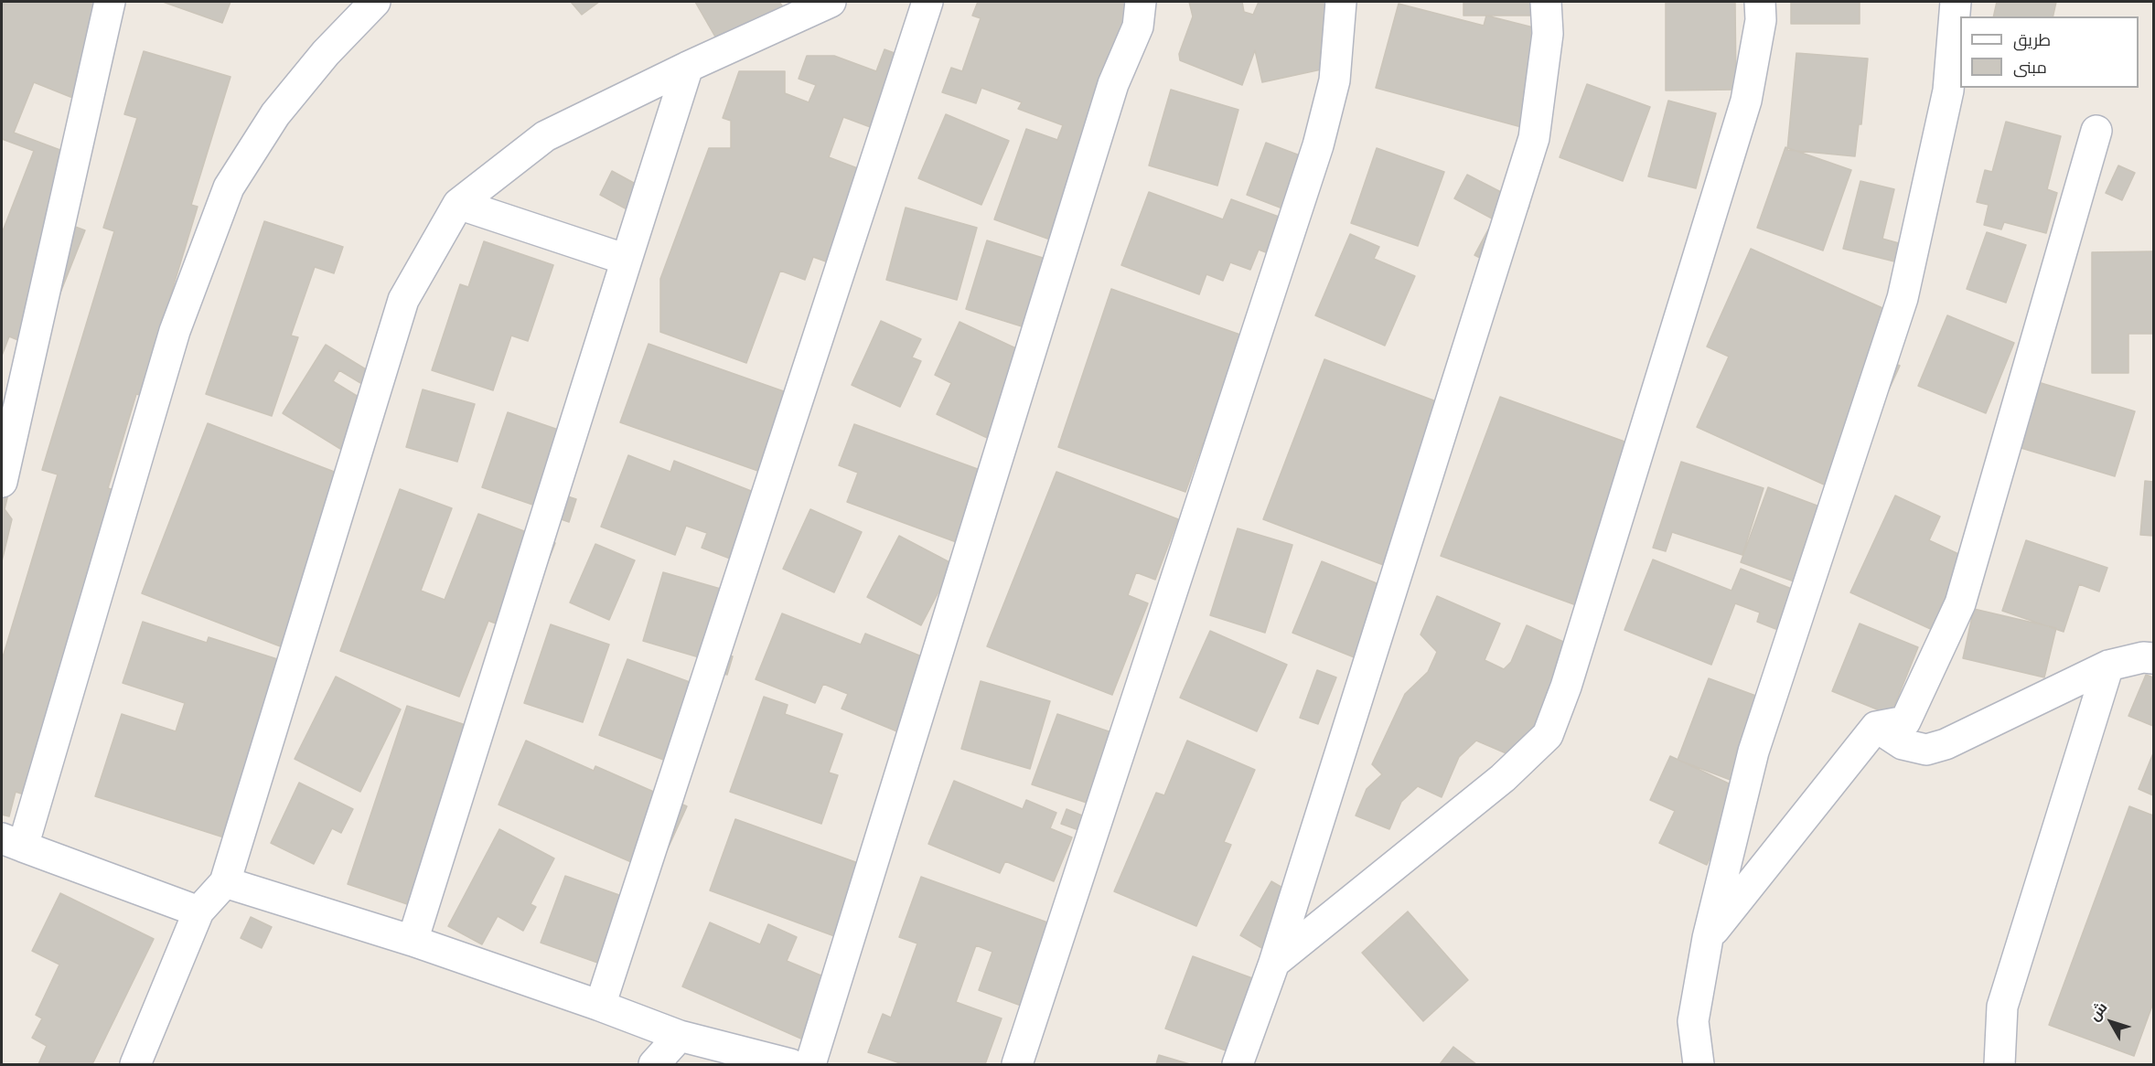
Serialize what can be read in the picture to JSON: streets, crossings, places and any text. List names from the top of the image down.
{
  "legend": ["طريق", "مبنى"],
  "north": "top left"
}
